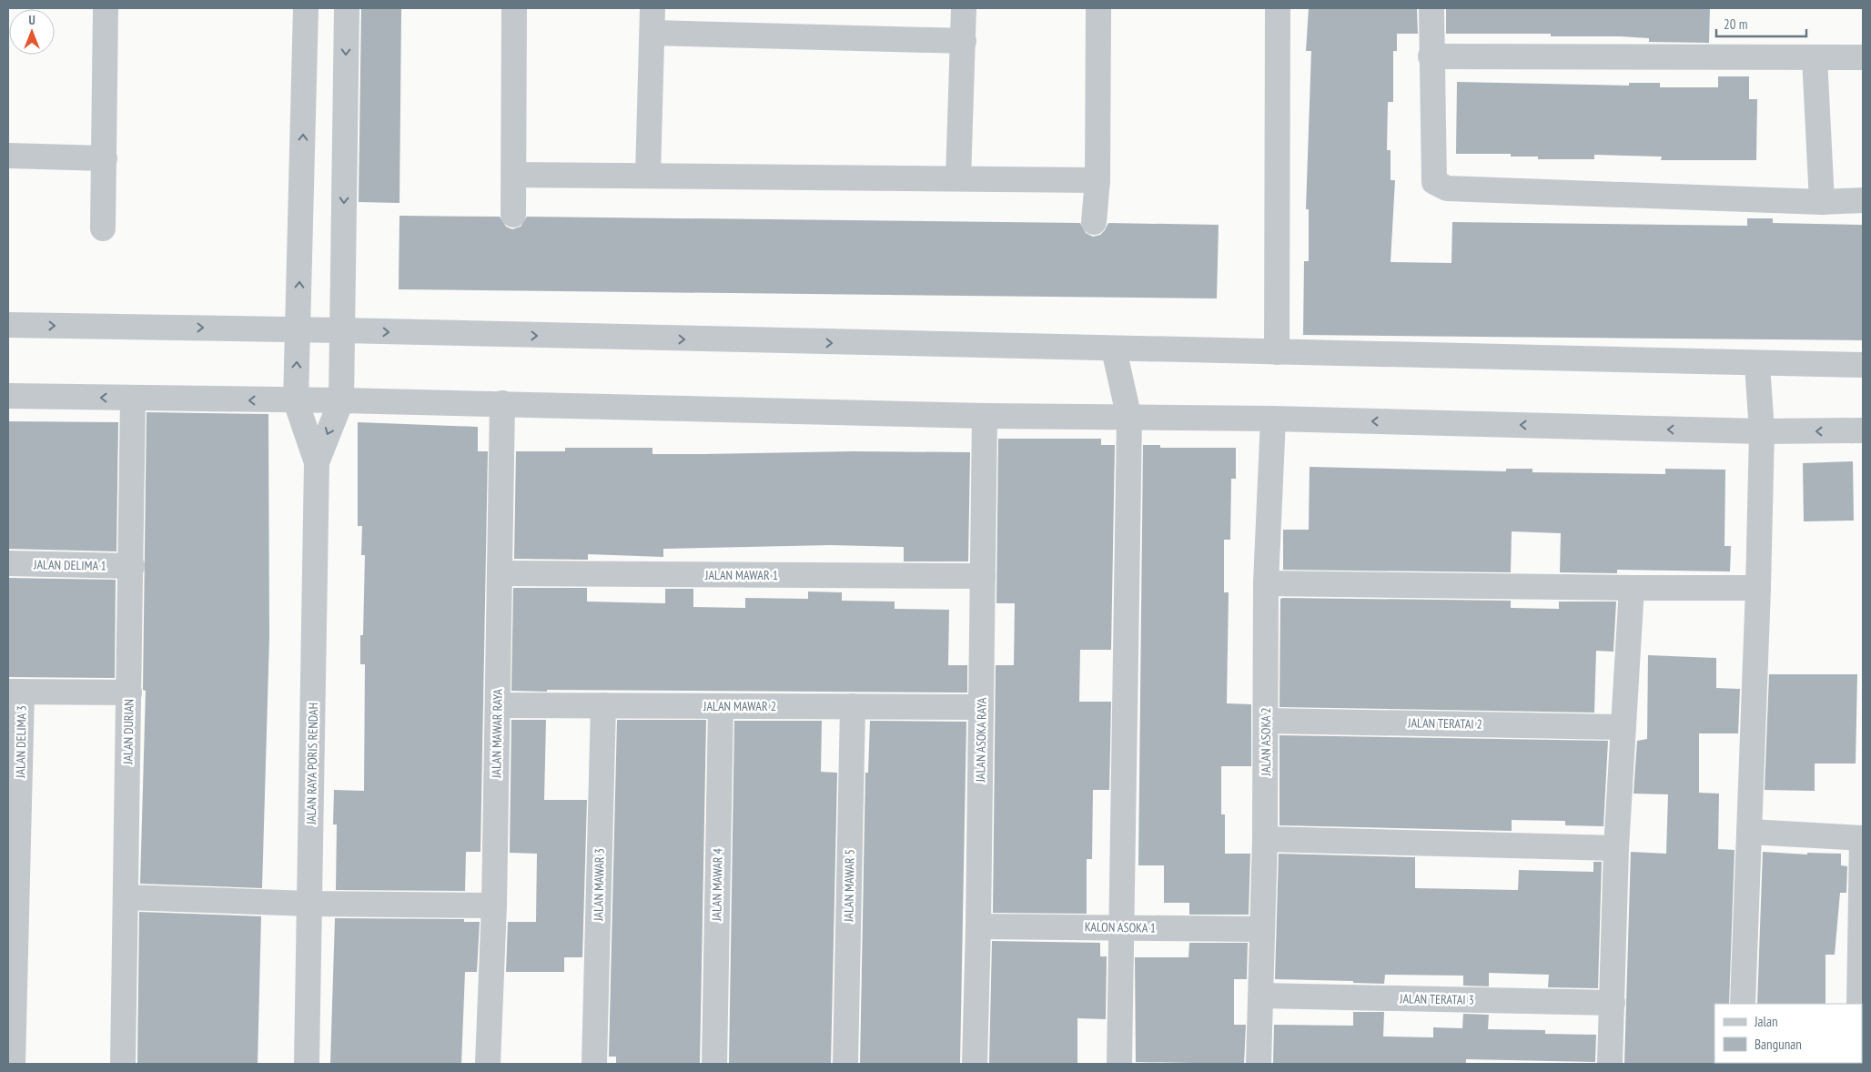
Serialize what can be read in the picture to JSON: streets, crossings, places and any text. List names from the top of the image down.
{
  "streets": {
    "street": [
      "JALAN DELIMA 1",
      "JALAN MAWAR 1",
      "JALAN MAWAR 2",
      "JALAN TERATAI 2",
      "JALAN DURIAN",
      "JALAN MAWAR RAYA",
      "JALAN ASOKA RAYA",
      "JALAN DELIMA 3",
      "JALAN ASOKA 2",
      "JALAN RAYA PORIS RENDAH",
      "JALAN MAWAR 3",
      "JALAN MAWAR 4",
      "JALAN MAWAR 5",
      "KALON ASOKA 1",
      "JALAN TERATAI 3"
    ]
  },
  "crossings": [
    ["JALAN DELIMA 1", "JALAN DURIAN"],
    ["JALAN MAWAR 1", "JALAN MAWAR RAYA"],
    ["JALAN MAWAR 1", "JALAN ASOKA RAYA"],
    ["JALAN MAWAR 2", "JALAN MAWAR RAYA"],
    ["JALAN MAWAR 2", "JALAN ASOKA RAYA"],
    ["JALAN MAWAR 2", "JALAN MAWAR 3"],
    ["JALAN MAWAR 2", "JALAN MAWAR 4"],
    ["JALAN MAWAR 2", "JALAN MAWAR 5"],
    ["JALAN TERATAI 2", "JALAN ASOKA 2"],
    ["JALAN ASOKA RAYA", "KALON ASOKA 1"],
    ["JALAN ASOKA 2", "KALON ASOKA 1"],
    ["JALAN ASOKA 2", "JALAN TERATAI 3"]
  ],
  "legend": ["Jalan", "Bangunan"],
  "scale_bar": "20 m",
  "north": "top"
}
